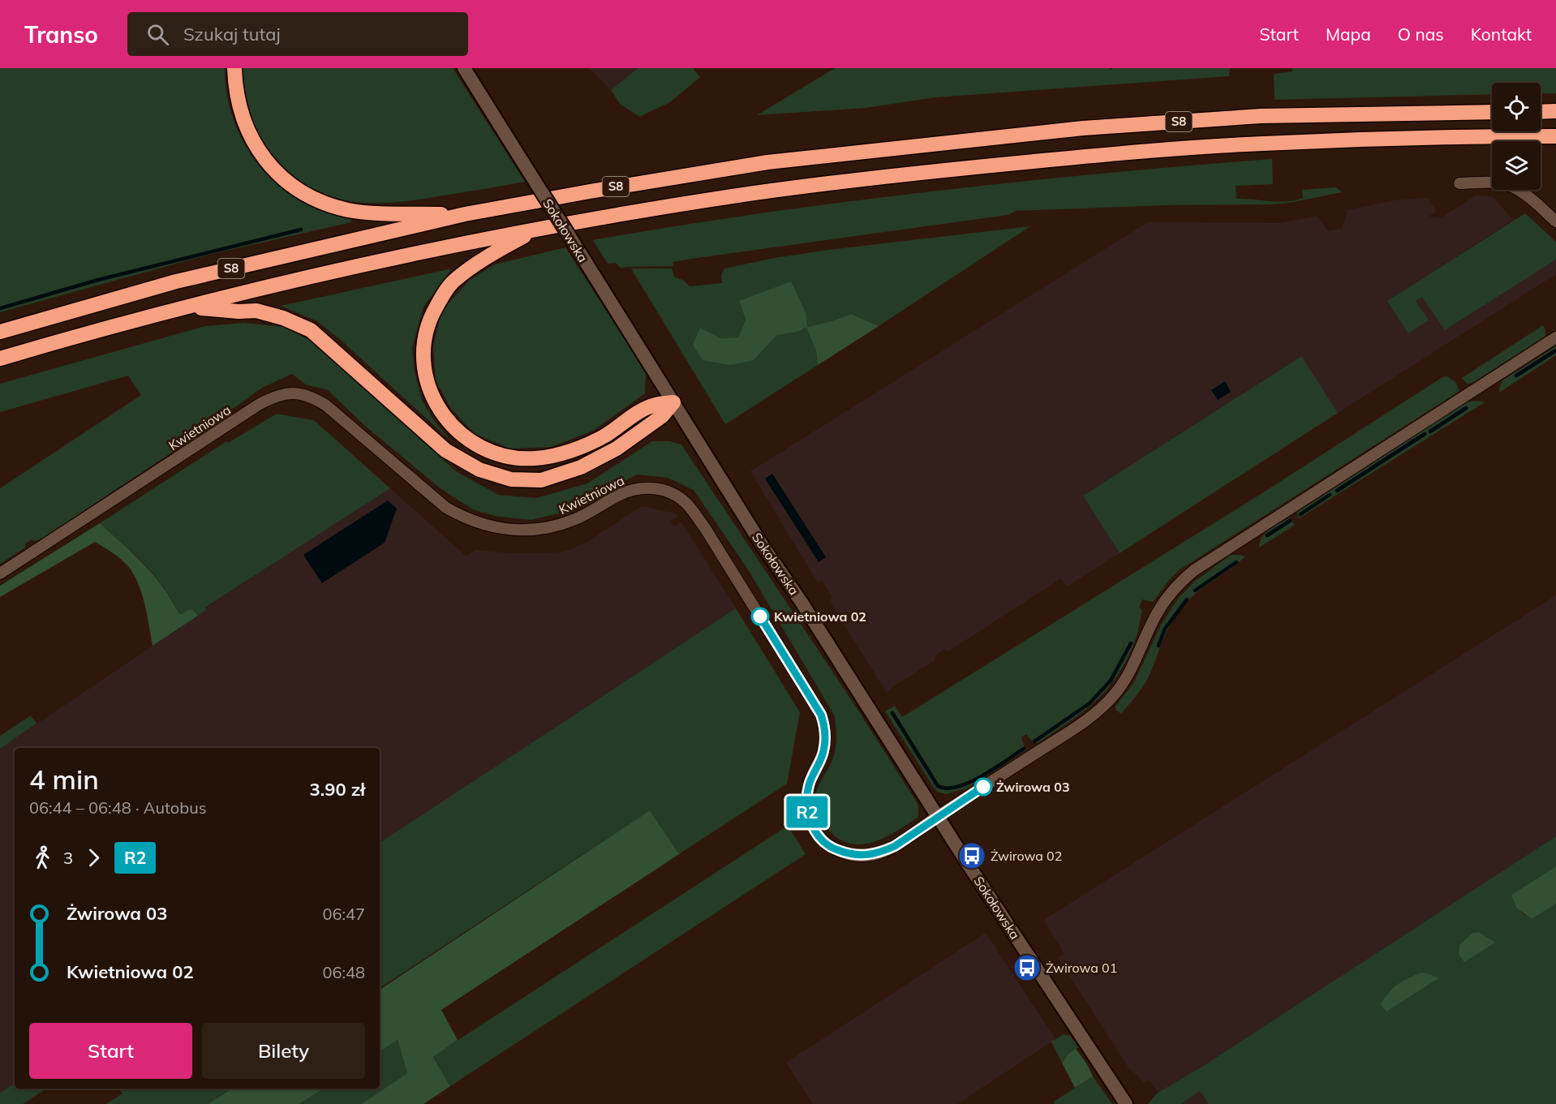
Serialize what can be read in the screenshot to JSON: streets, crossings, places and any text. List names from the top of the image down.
{
  "streets": {
    "highway": ["S8"],
    "street": ["Sokołowska", "Kwietniowa"]
  },
  "crossings": [
    ["Sokołowska", "Kwietniowa"]
  ],
  "places": {
    "other": ["Kwietniowa 02", "Żwirowa 03"],
    "bus stop": ["Żwirowa 02", "Żwirowa 01"]
  },
  "lines": ["bus line R2"],
  "page": {
    "header": "Transo",
    "search": "Szukaj tutaj",
    "nav": [
      "Start",
      "Mapa",
      "O nas",
      "Kontakt"
    ],
    "on_map": "R2",
    "heading": ["4 min", "06:44 – 06:48 · Autobus", "3.90 zł"],
    "legs": ["3", "R2"],
    "list": [
      {
        "name": "Żwirowa 03",
        "value": "06:47"
      },
      {
        "name": "Kwietniowa 02",
        "value": "06:48"
      }
    ],
    "buttons": ["Start", "Bilety"]
  }
}
